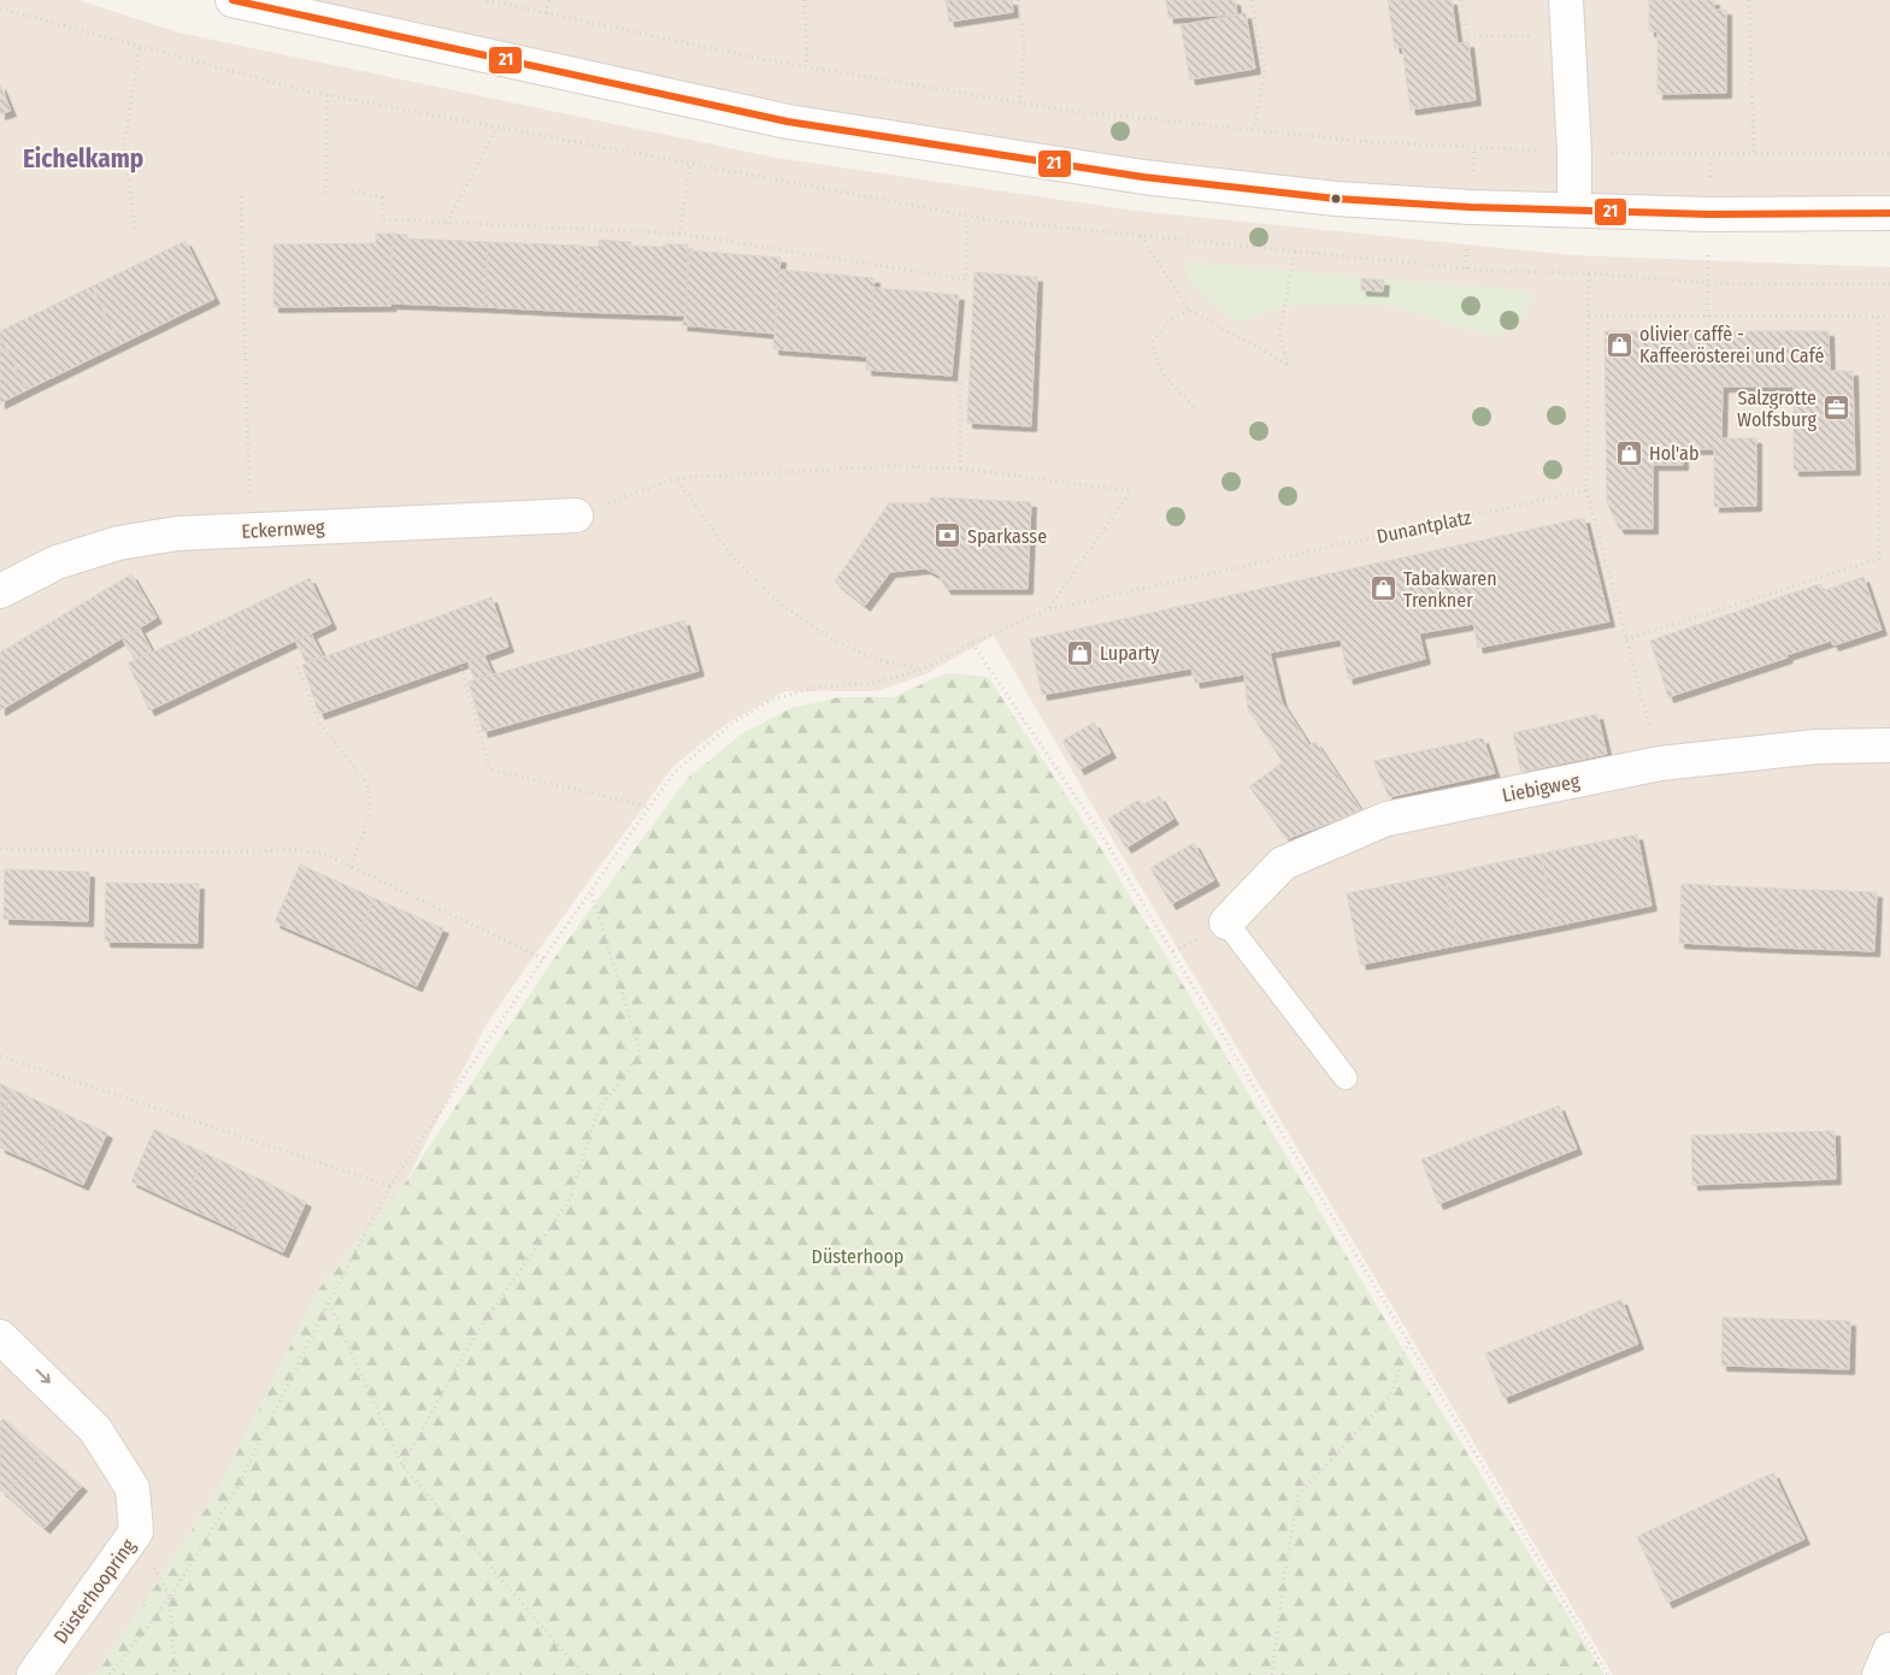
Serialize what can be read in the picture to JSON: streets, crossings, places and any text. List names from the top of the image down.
{
  "streets": {
    "street": ["Eckernweg", "Liebigweg", "Düsterhoopring"],
    "path": ["Dunantplatz"]
  },
  "one_way": ["Düsterhoopring"],
  "districts": ["Eichelkamp"],
  "parks": ["Düsterhoop"],
  "places": {
    "shop": [
      "olivier caffè - Kaffeerösterei und Café",
      "Hol'ab",
      "Tabakwaren Trenkner",
      "Luparty"
    ],
    "office": ["Salzgrotte Wolfsburg"],
    "bank": ["Sparkasse"]
  },
  "lines": ["transit line 21"]
}
